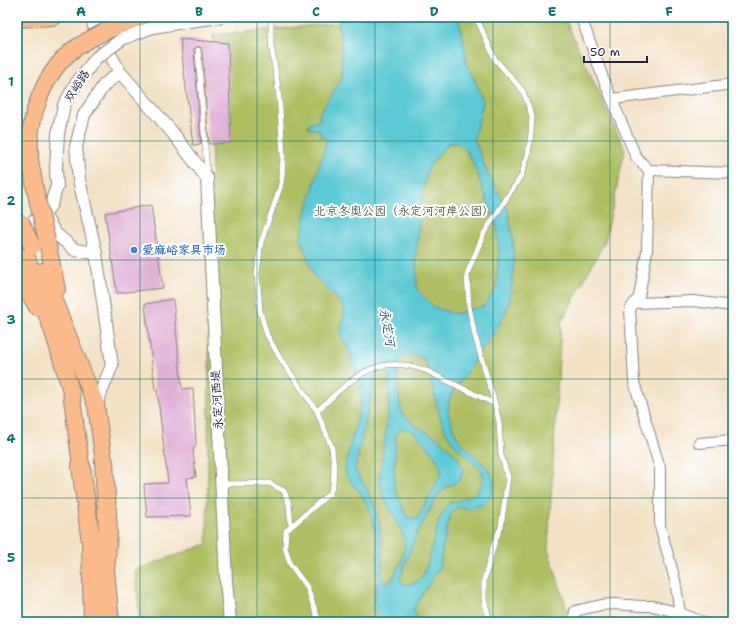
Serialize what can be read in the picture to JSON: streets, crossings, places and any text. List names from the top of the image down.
{
  "streets": {
    "street": ["双峪路", "永定河西堤"]
  },
  "water": ["永定河"],
  "parks": ["北京冬奥公园（永定河河岸公园）"],
  "places": ["爱麻峪家具市场"],
  "scale_bar": "50 m",
  "grid": {
    "columns": [
      "A",
      "B",
      "C",
      "D",
      "E",
      "F"
    ],
    "rows": [
      "1",
      "2",
      "3",
      "4",
      "5"
    ]
  }
}
